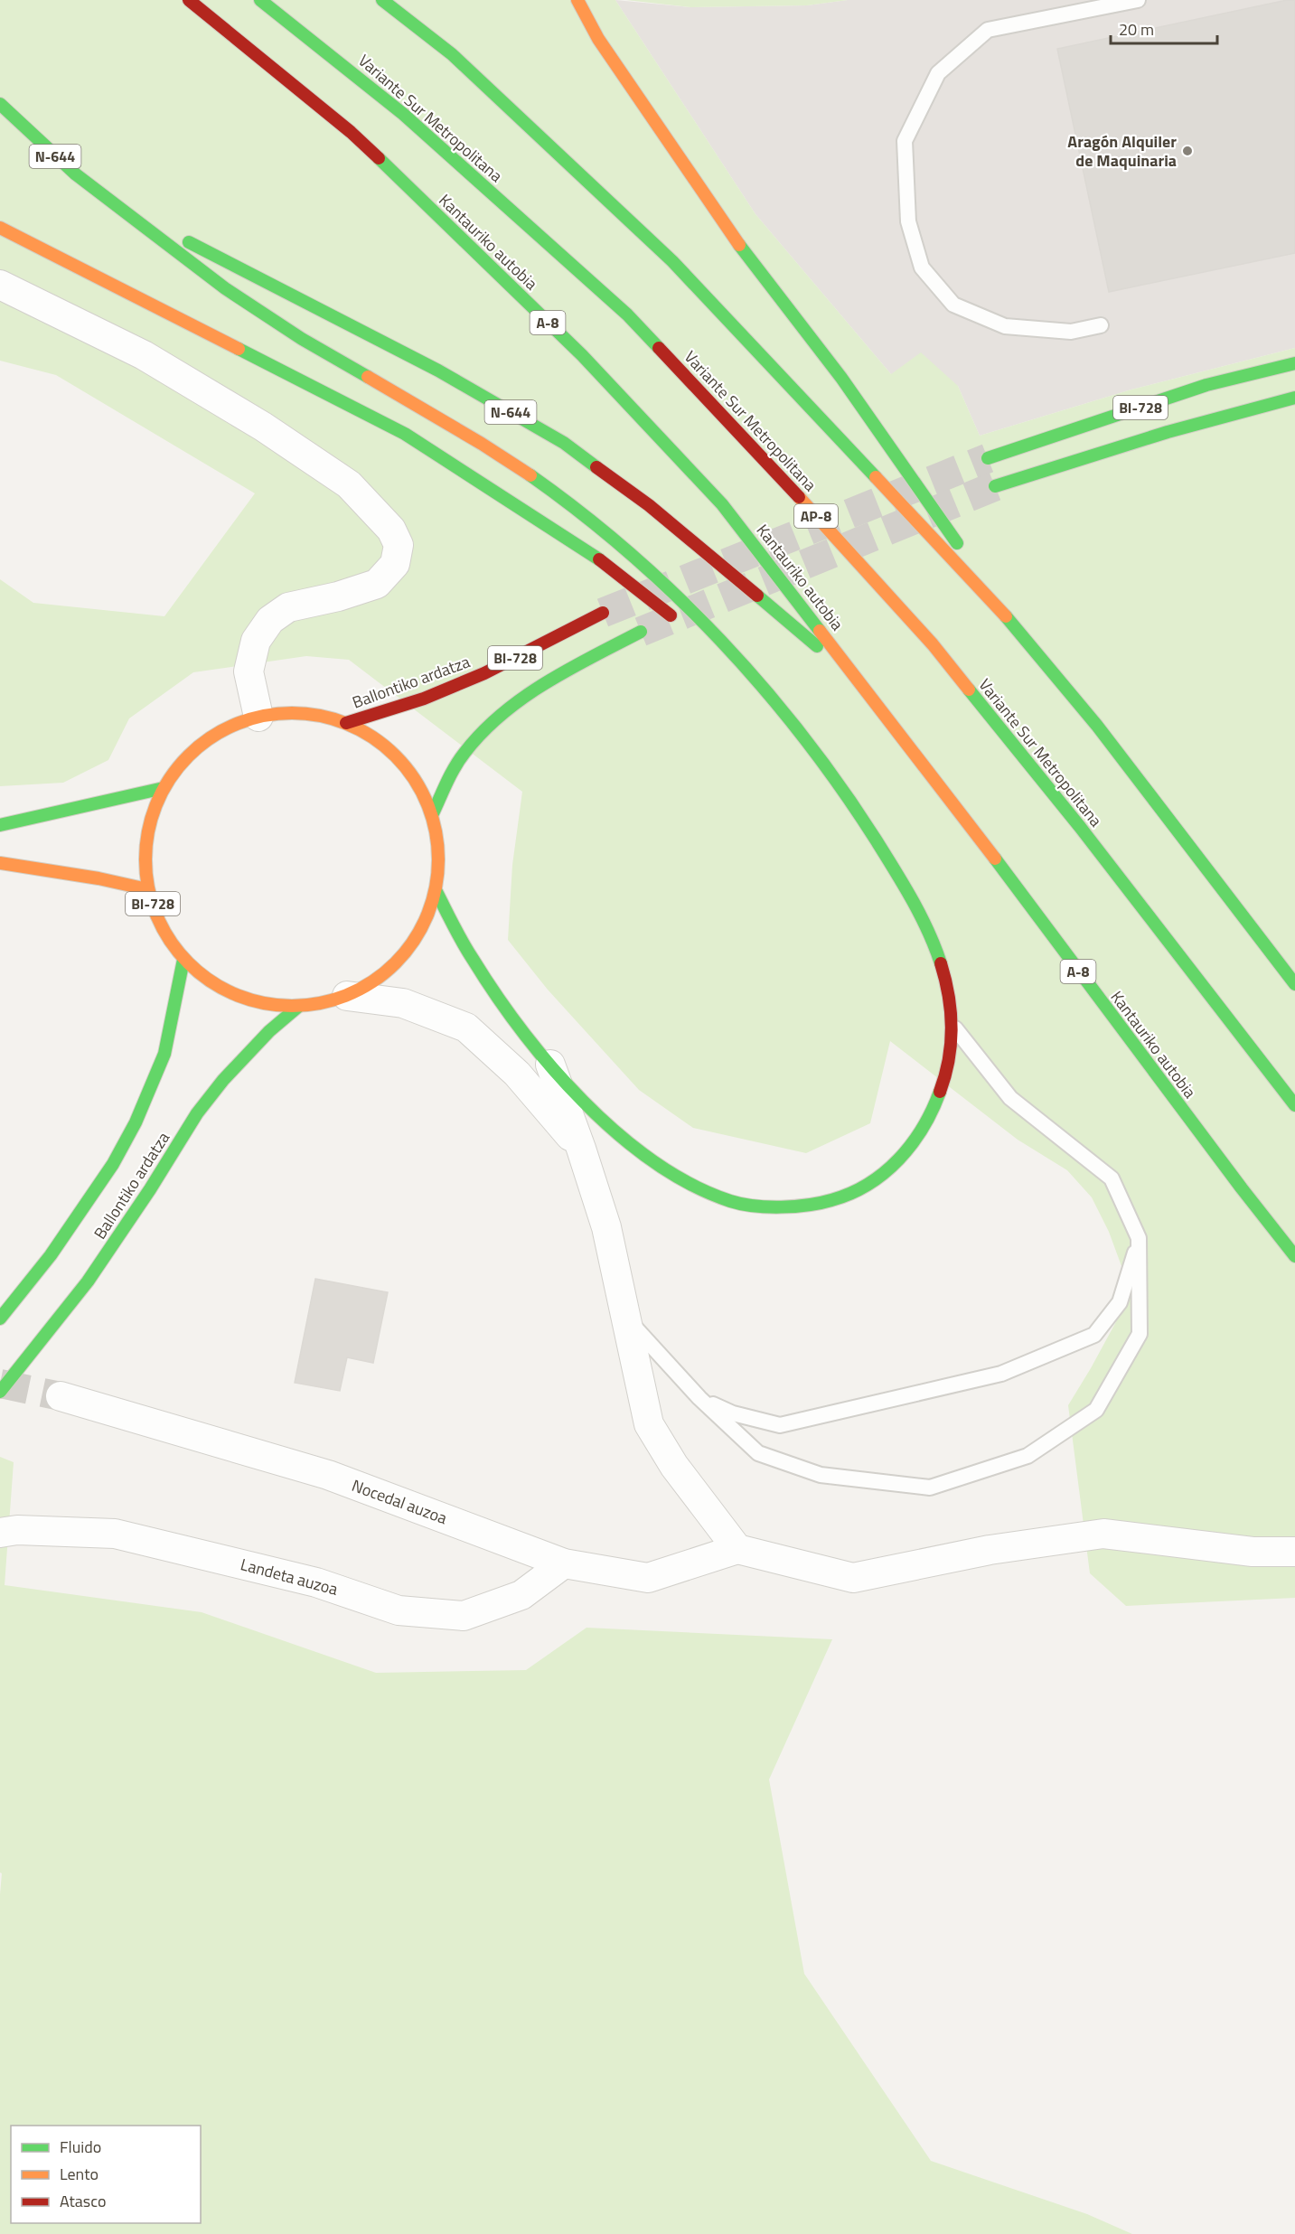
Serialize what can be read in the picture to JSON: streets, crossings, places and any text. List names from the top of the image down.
{
  "streets": {
    "main road": [
      "Variante Sur Metropolitana",
      "N-644",
      "Kantauriko autobia",
      "A-8",
      "BI-728",
      "AP-8",
      "Ballontiko ardatza"
    ],
    "street": ["Nocedal auzoa", "Landeta auzoa"]
  },
  "crossings": [
    ["N-644", "Kantauriko autobia"],
    ["BI-728", "Ballontiko ardatza"],
    ["Nocedal auzoa", "Landeta auzoa"]
  ],
  "places": ["Aragón Alquiler de Maquinaria"],
  "legend": ["Fluido", "Lento", "Atasco"],
  "scale_bar": "20 m"
}
